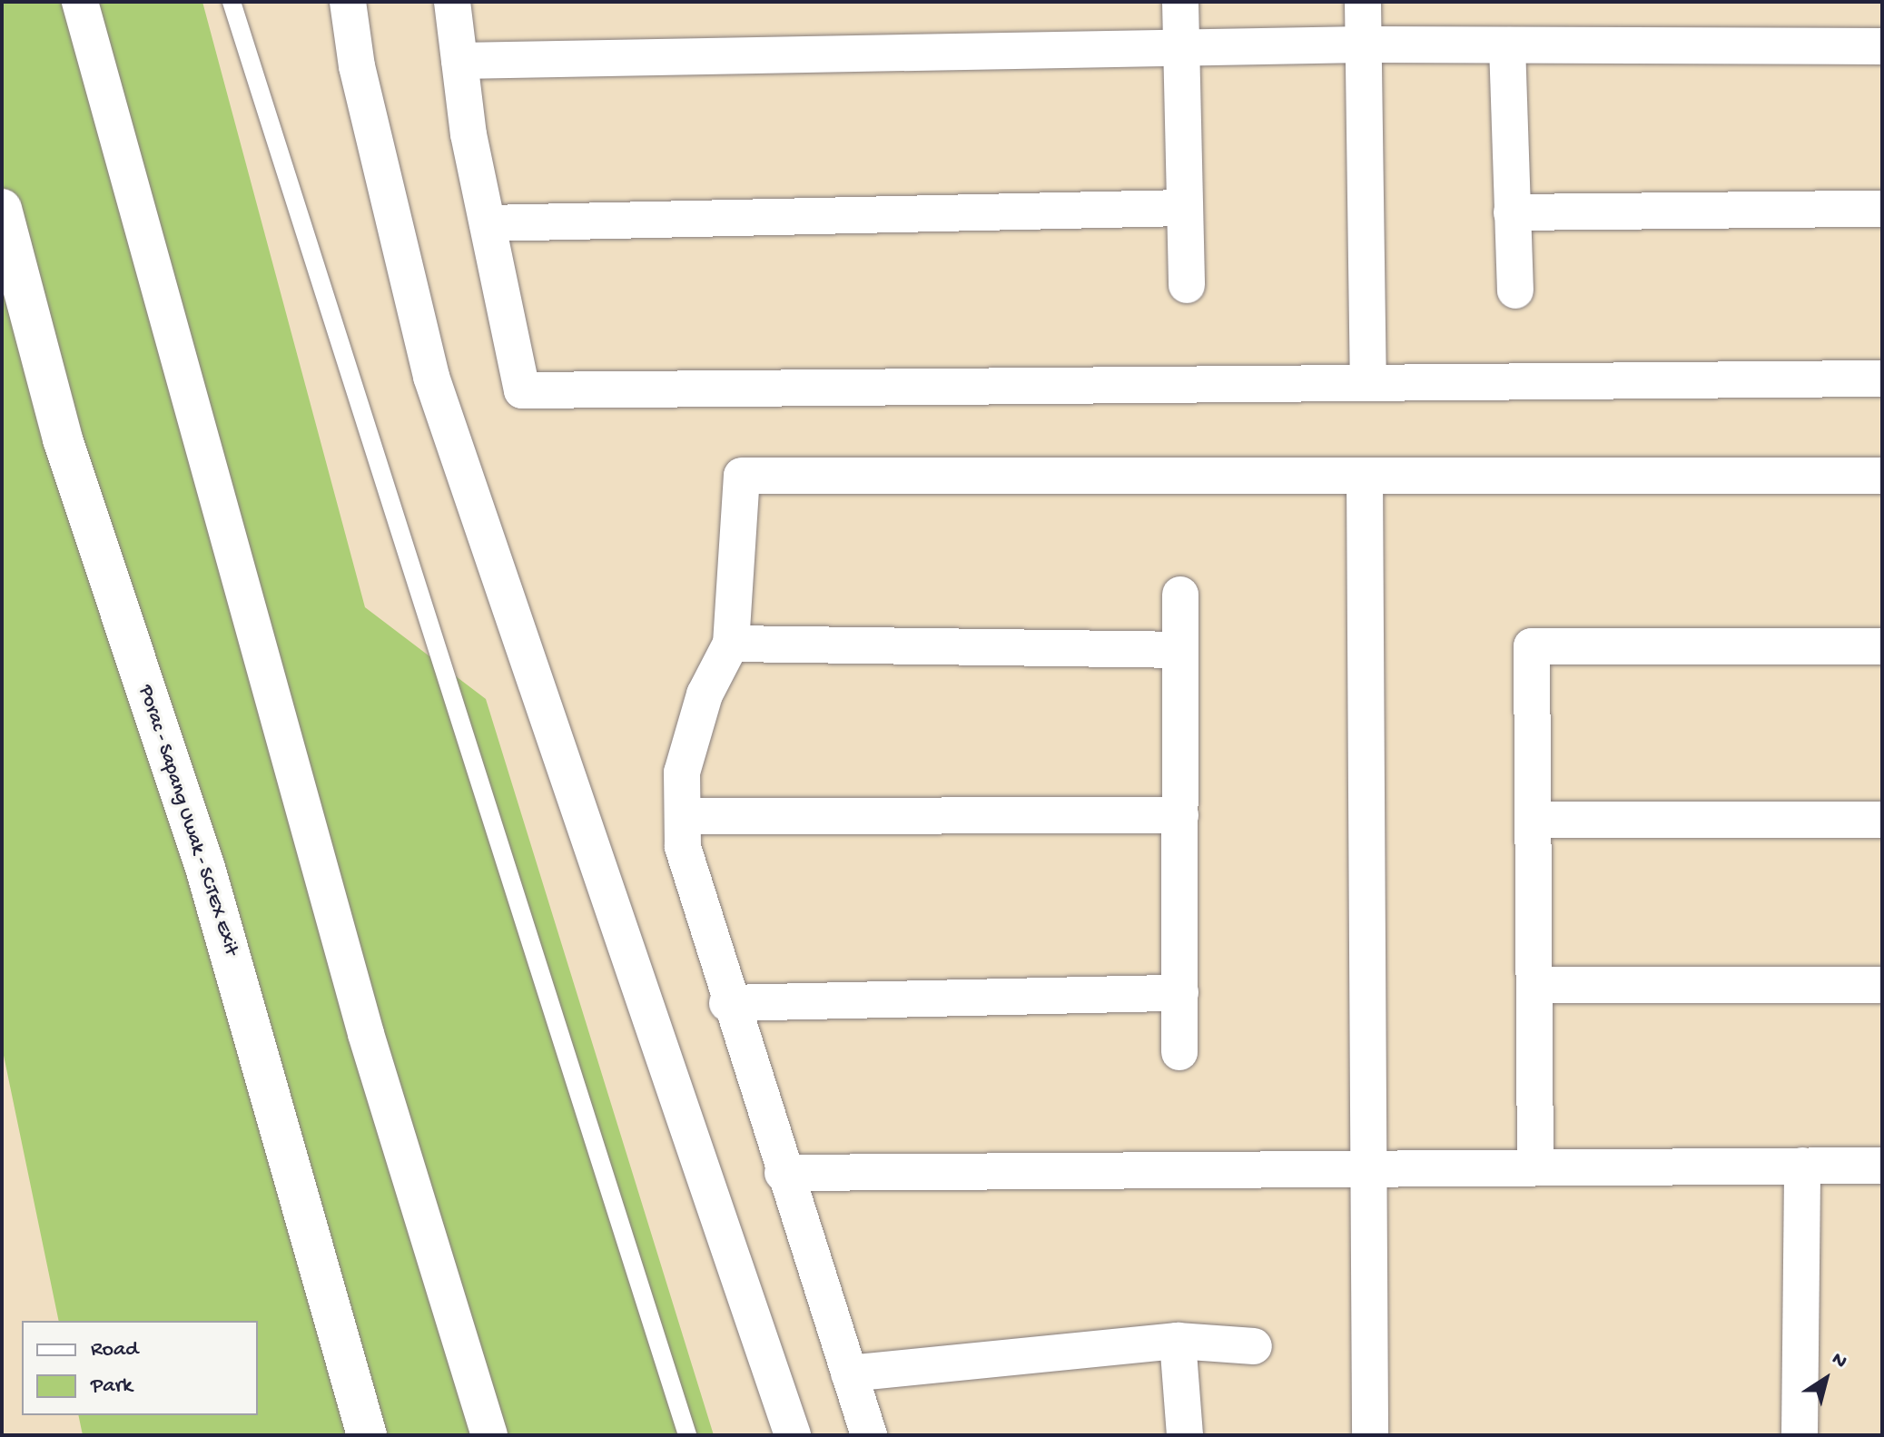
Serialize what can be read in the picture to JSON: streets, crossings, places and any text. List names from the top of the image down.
{
  "streets": {
    "main road": ["Porac - Sapang Uwak - SCTEX Exit"]
  },
  "legend": ["Road", "Park"],
  "north": "top right"
}
